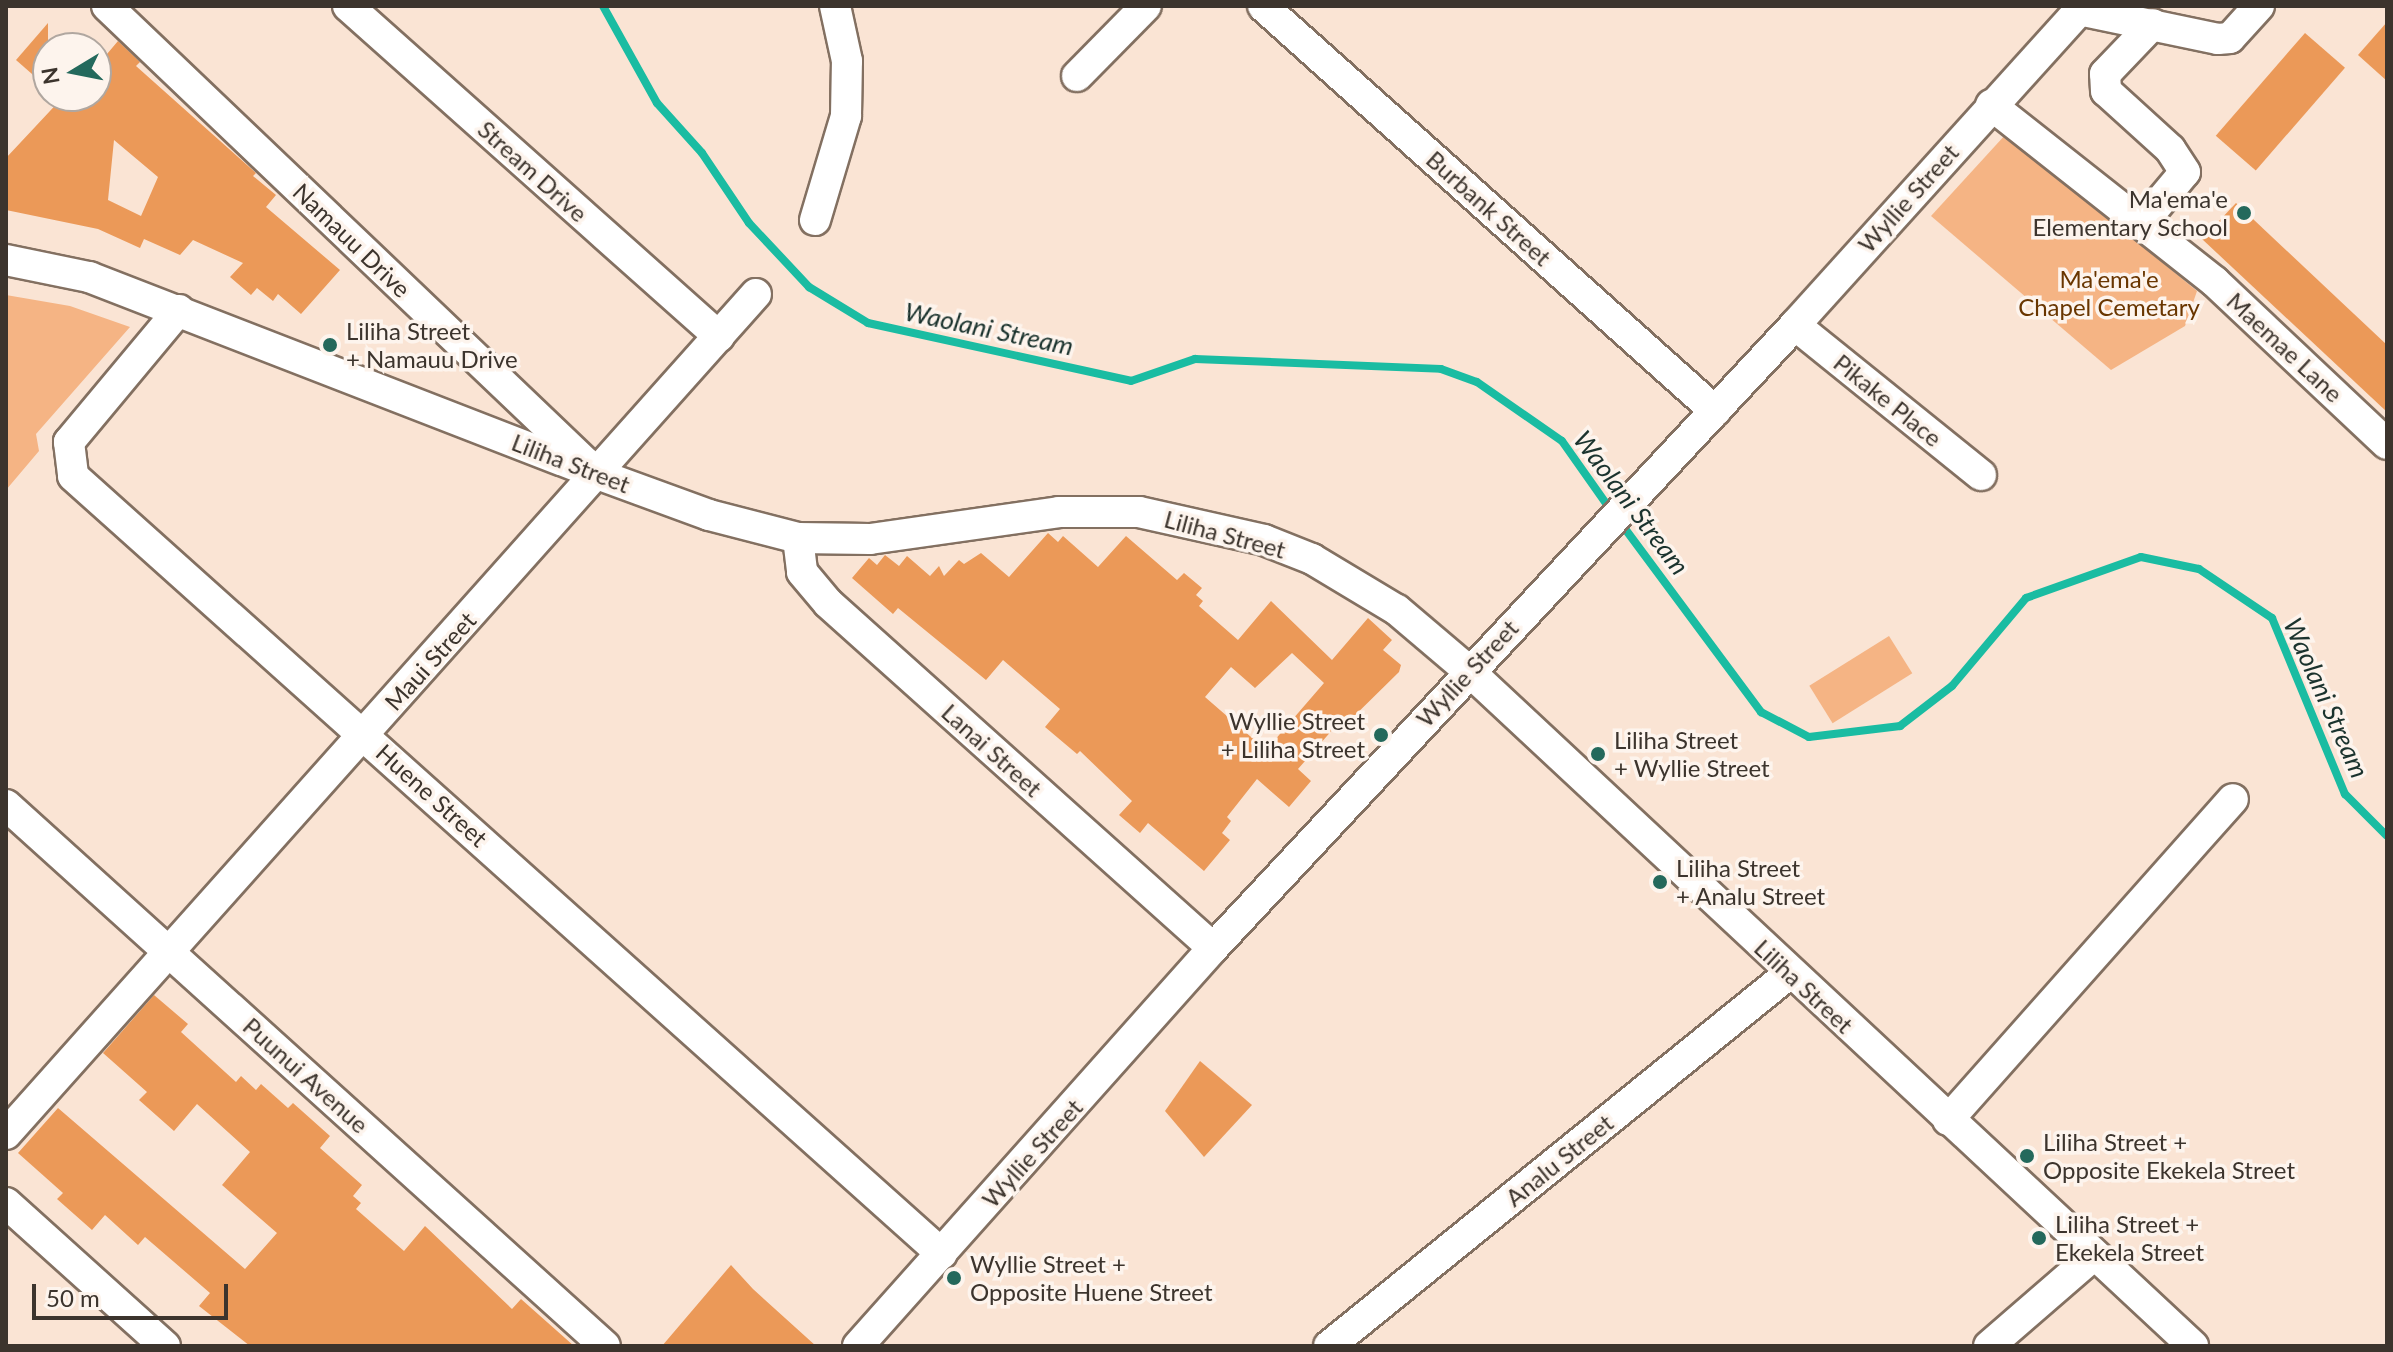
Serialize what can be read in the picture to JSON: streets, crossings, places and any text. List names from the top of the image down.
{
  "streets": {
    "street": [
      "Stream Drive",
      "Wyllie Street",
      "Burbank Street",
      "Namauu Drive",
      "Maemae Lane",
      "Pikake Place",
      "Liliha Street",
      "Maui Street",
      "Lanai Street",
      "Huene Street",
      "Puunui Avenue",
      "Analu Street"
    ]
  },
  "crossings": [
    ["Stream Drive", "Maui Street"],
    ["Wyllie Street", "Burbank Street"],
    ["Wyllie Street", "Maemae Lane"],
    ["Wyllie Street", "Pikake Place"],
    ["Wyllie Street", "Liliha Street"],
    ["Wyllie Street", "Lanai Street"],
    ["Wyllie Street", "Huene Street"],
    ["Namauu Drive", "Liliha Street"],
    ["Namauu Drive", "Maui Street"],
    ["Liliha Street", "Maui Street"],
    ["Liliha Street", "Lanai Street"],
    ["Liliha Street", "Huene Street"],
    ["Liliha Street", "Analu Street"],
    ["Maui Street", "Huene Street"],
    ["Maui Street", "Puunui Avenue"]
  ],
  "water": ["Waolani Stream"],
  "parks": ["Ma'ema'e Chapel Cemetary"],
  "places": [
    "Ma'ema'e Elementary School",
    "Liliha Street + Namauu Drive",
    "Wyllie Street + Liliha Street",
    "Liliha Street + Wyllie Street",
    "Liliha Street + Analu Street",
    "Liliha Street + Opposite Ekekela Street",
    "Liliha Street + Ekekela Street",
    "Wyllie Street + Opposite Huene Street"
  ],
  "scale_bar": "50 m",
  "north": "left"
}
